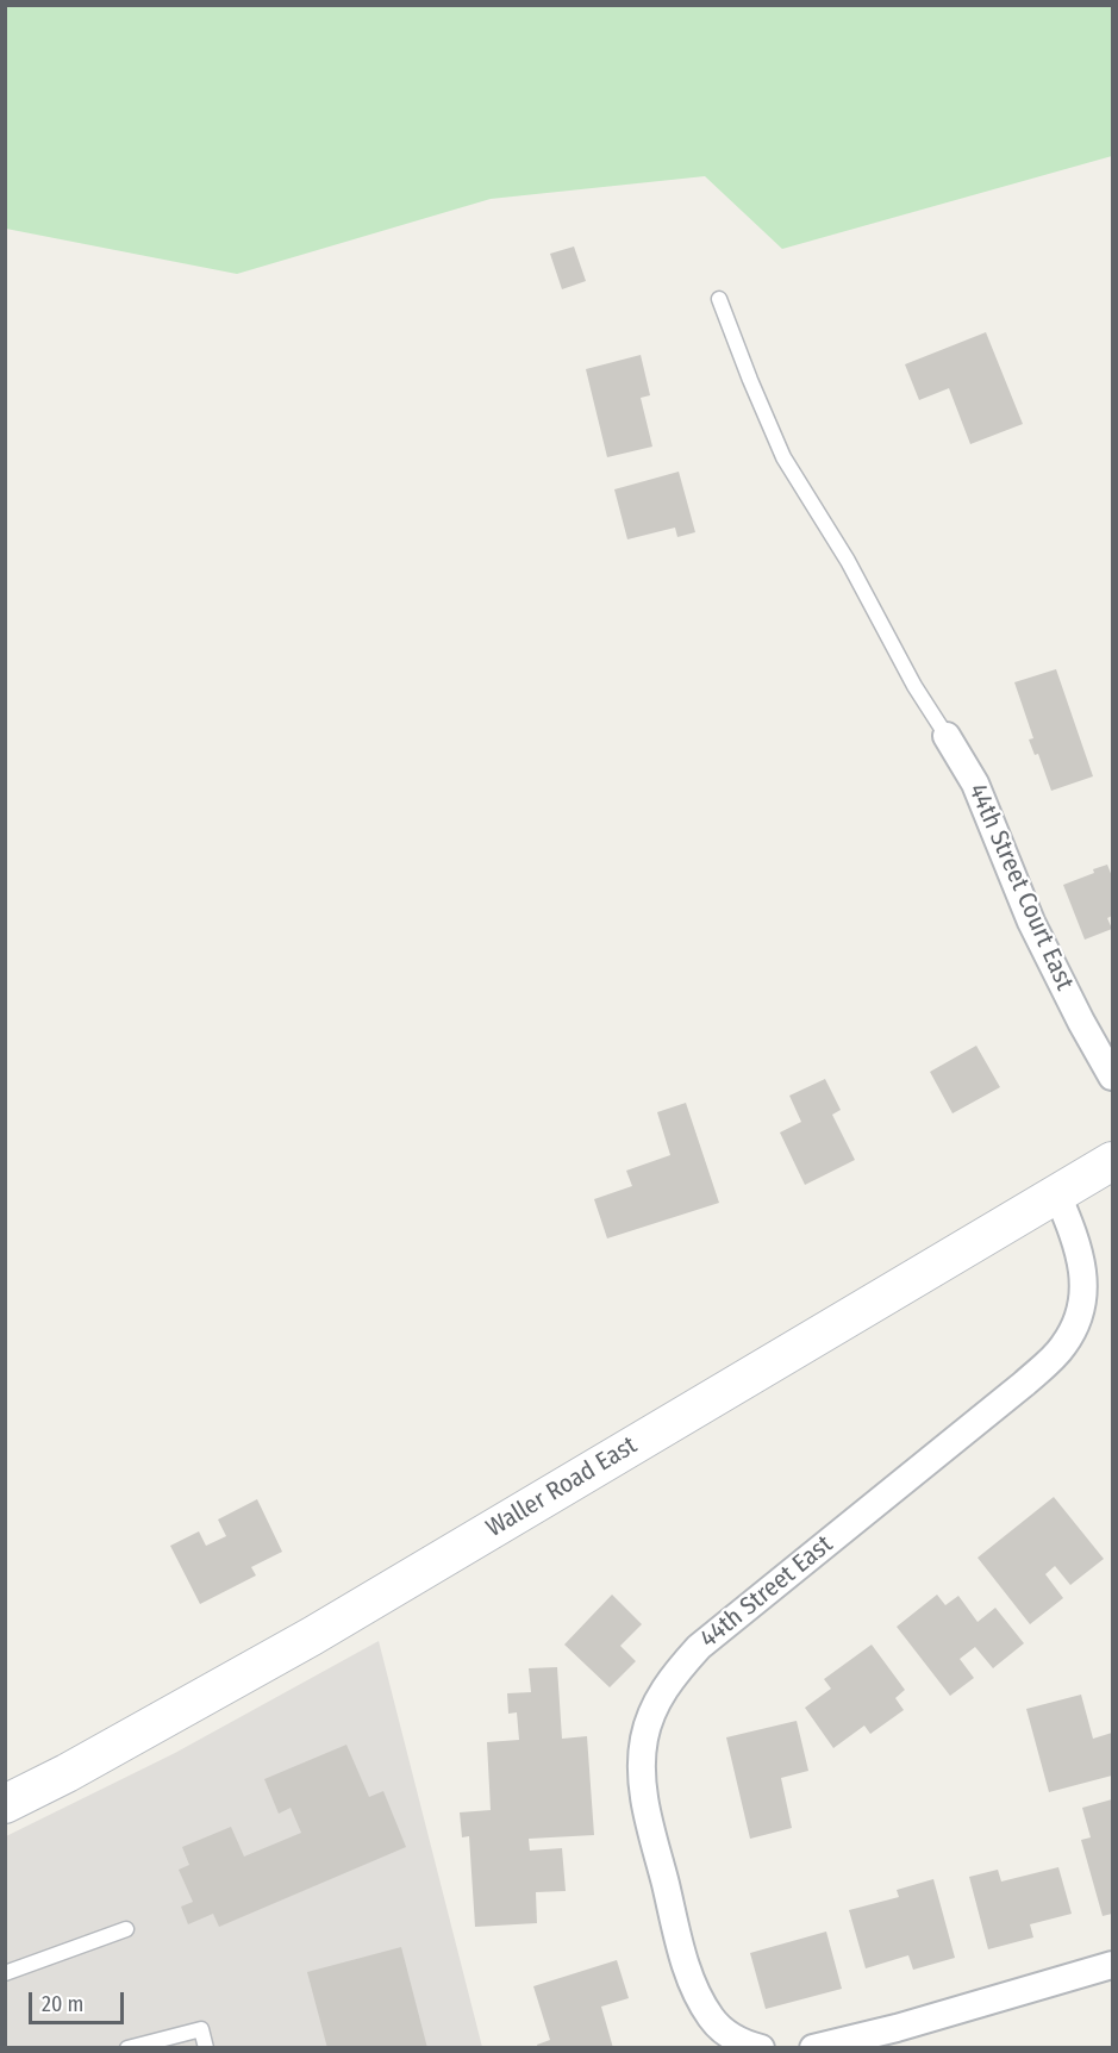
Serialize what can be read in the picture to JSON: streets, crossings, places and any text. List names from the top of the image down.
{
  "streets": {
    "street": ["44th Street Court East", "Waller Road East", "44th Street East"]
  },
  "crossings": [
    ["Waller Road East", "44th Street East"]
  ],
  "scale_bar": "20 m"
}
